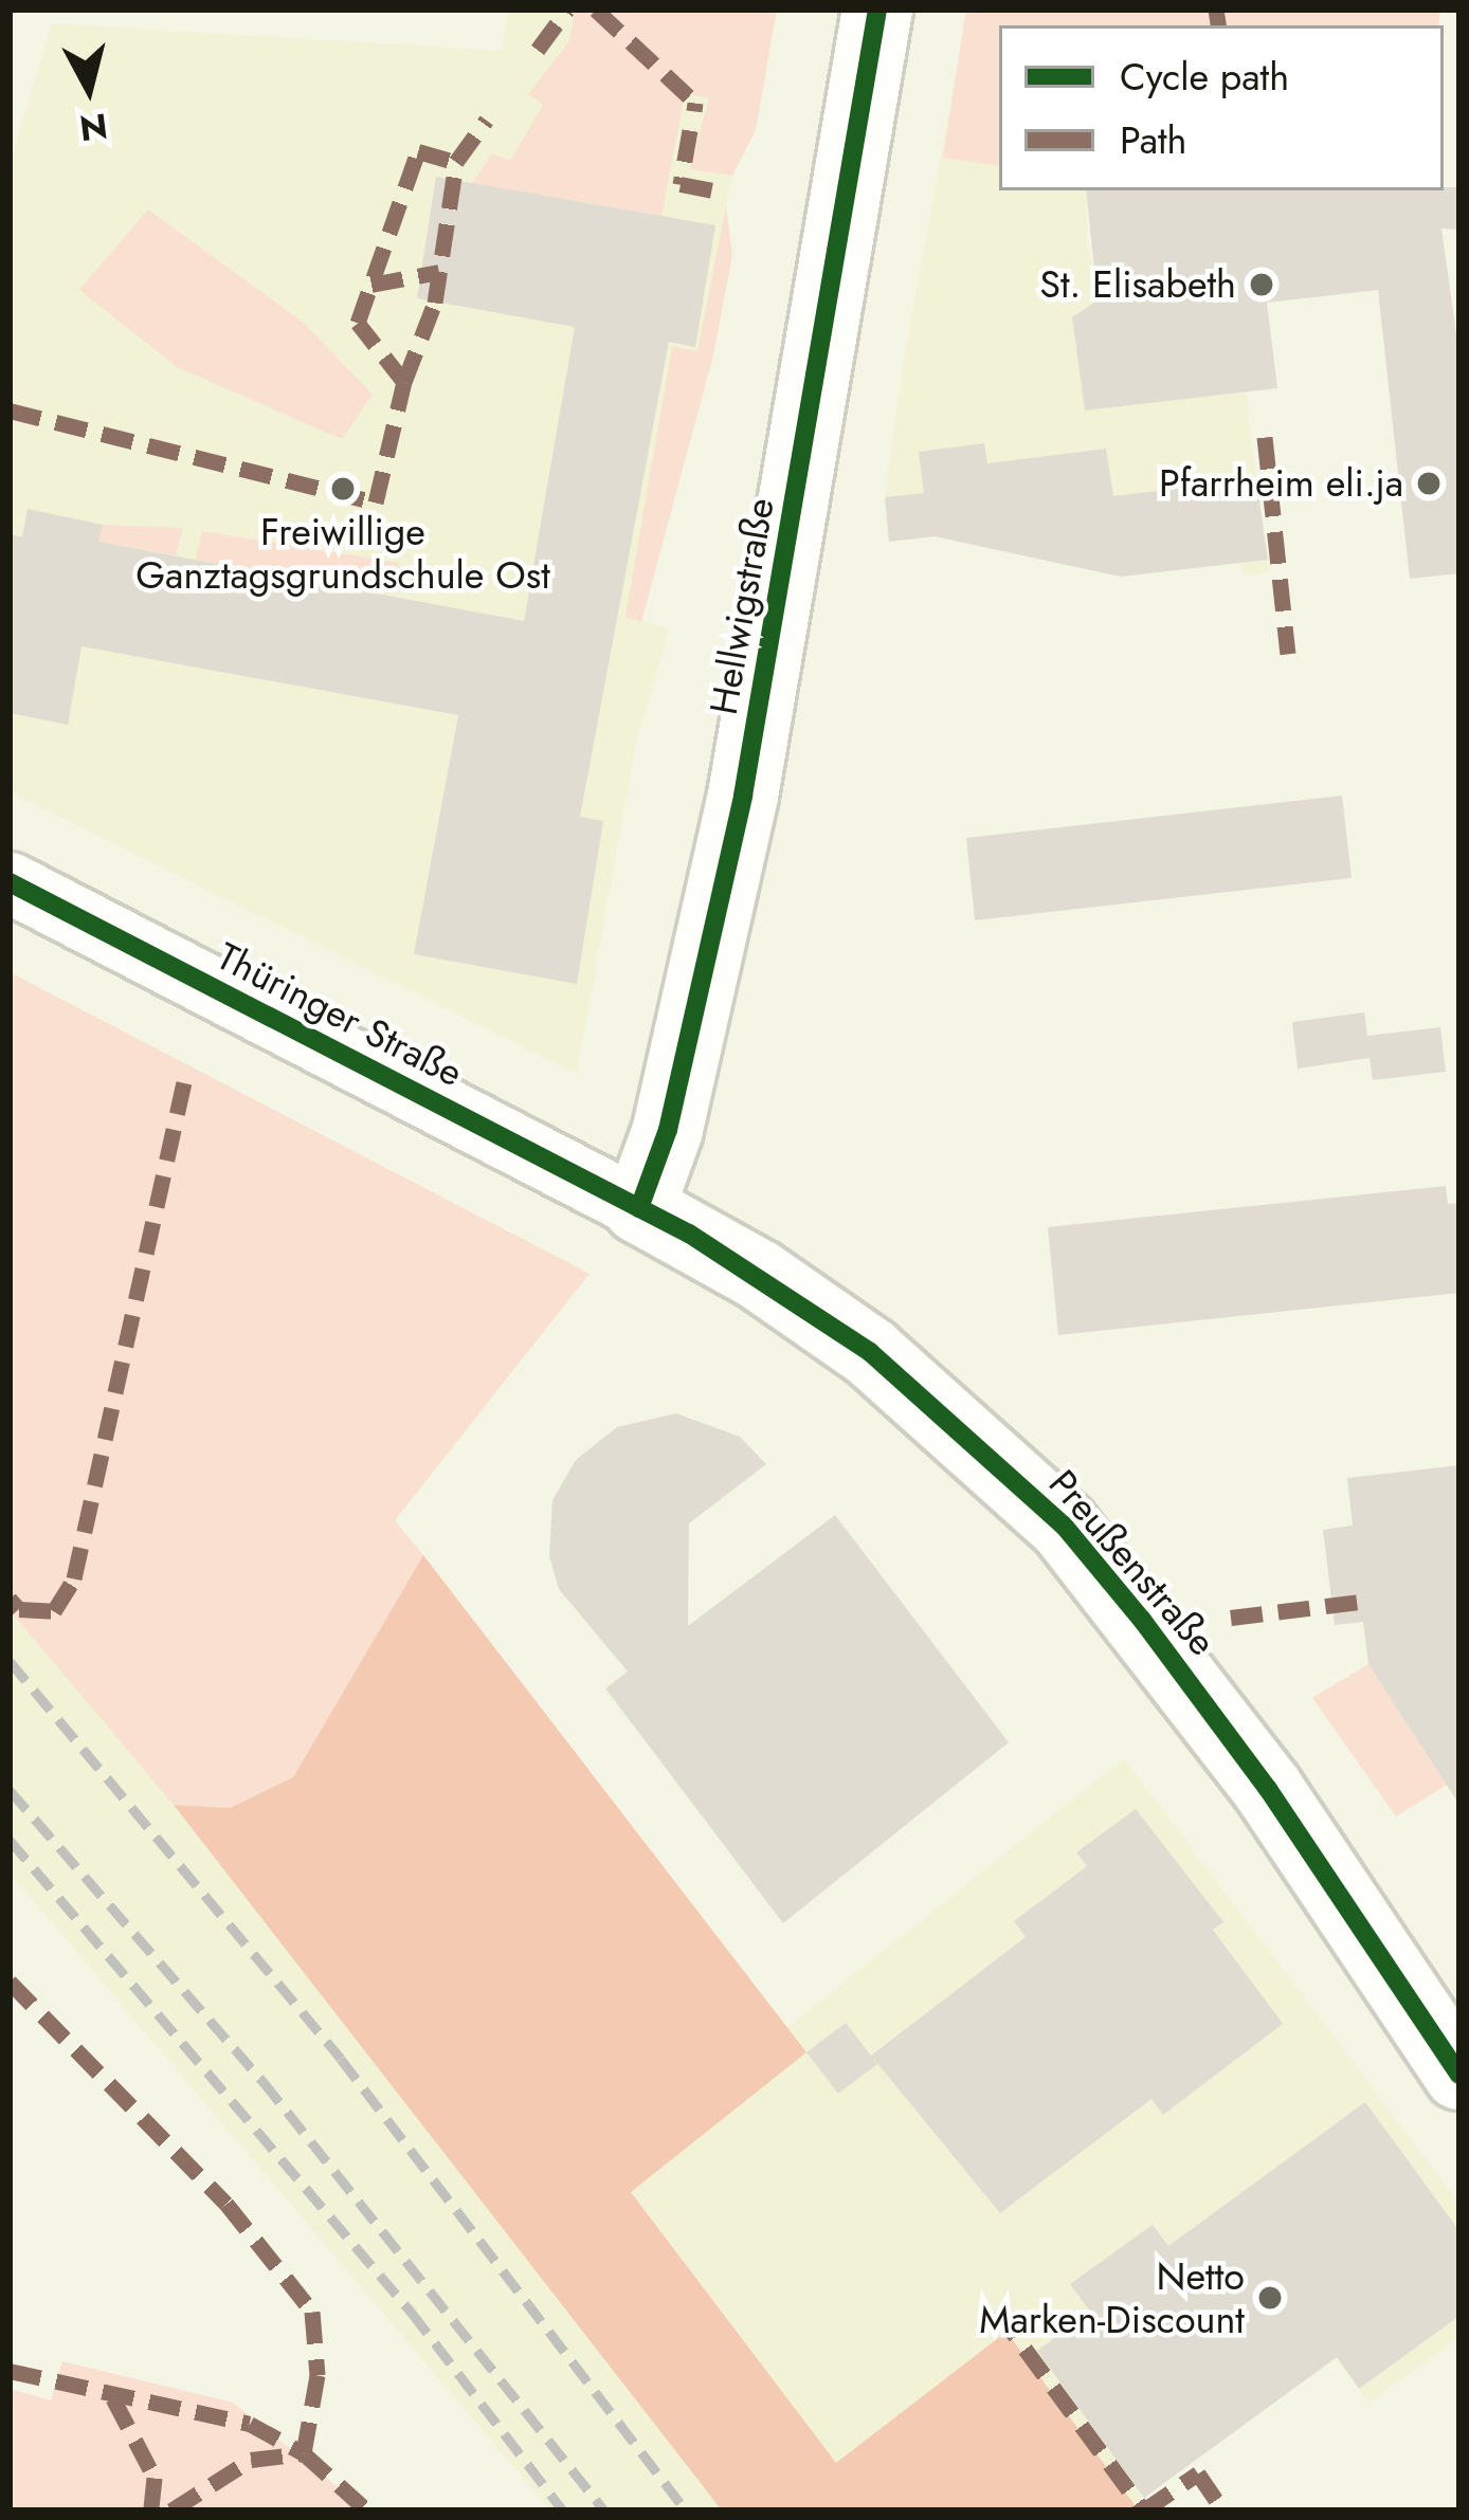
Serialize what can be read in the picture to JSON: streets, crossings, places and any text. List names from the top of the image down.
{
  "streets": {
    "street": ["Hellwigstraße", "Thüringer Straße", "Preußenstraße"]
  },
  "crossings": [
    ["Hellwigstraße", "Thüringer Straße"],
    ["Hellwigstraße", "Preußenstraße"],
    ["Thüringer Straße", "Preußenstraße"]
  ],
  "places": [
    "St. Elisabeth",
    "Pfarrheim eli.ja",
    "Freiwillige Ganztagsgrundschule Ost",
    "Netto Marken-Discount"
  ],
  "legend": ["Cycle path", "Path"],
  "north": "bottom"
}
